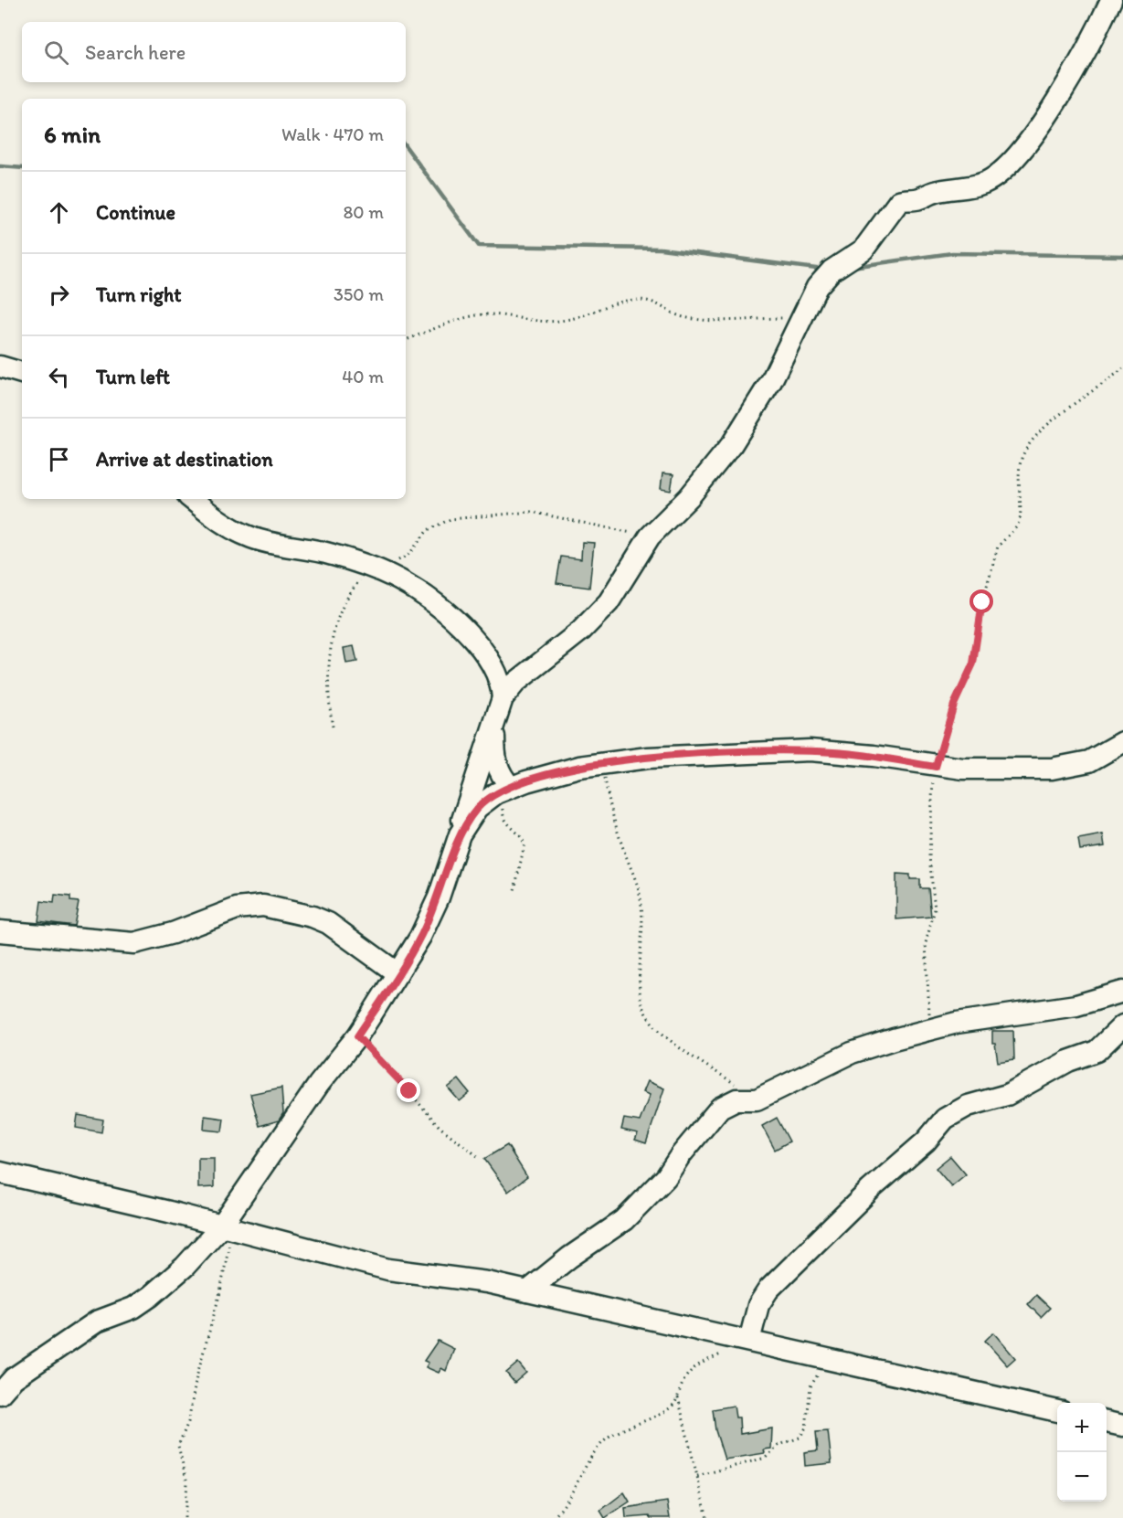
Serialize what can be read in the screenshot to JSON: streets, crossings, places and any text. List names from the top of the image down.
{
  "page": {
    "search": "Search here",
    "heading": ["6 min", "Walk · 470 m"],
    "list": [
      ["Continue", "80 m"],
      ["Turn right", "350 m"],
      ["Turn left", "40 m"],
      "Arrive at destination"
    ],
    "map_buttons": ["+", "−"]
  }
}
